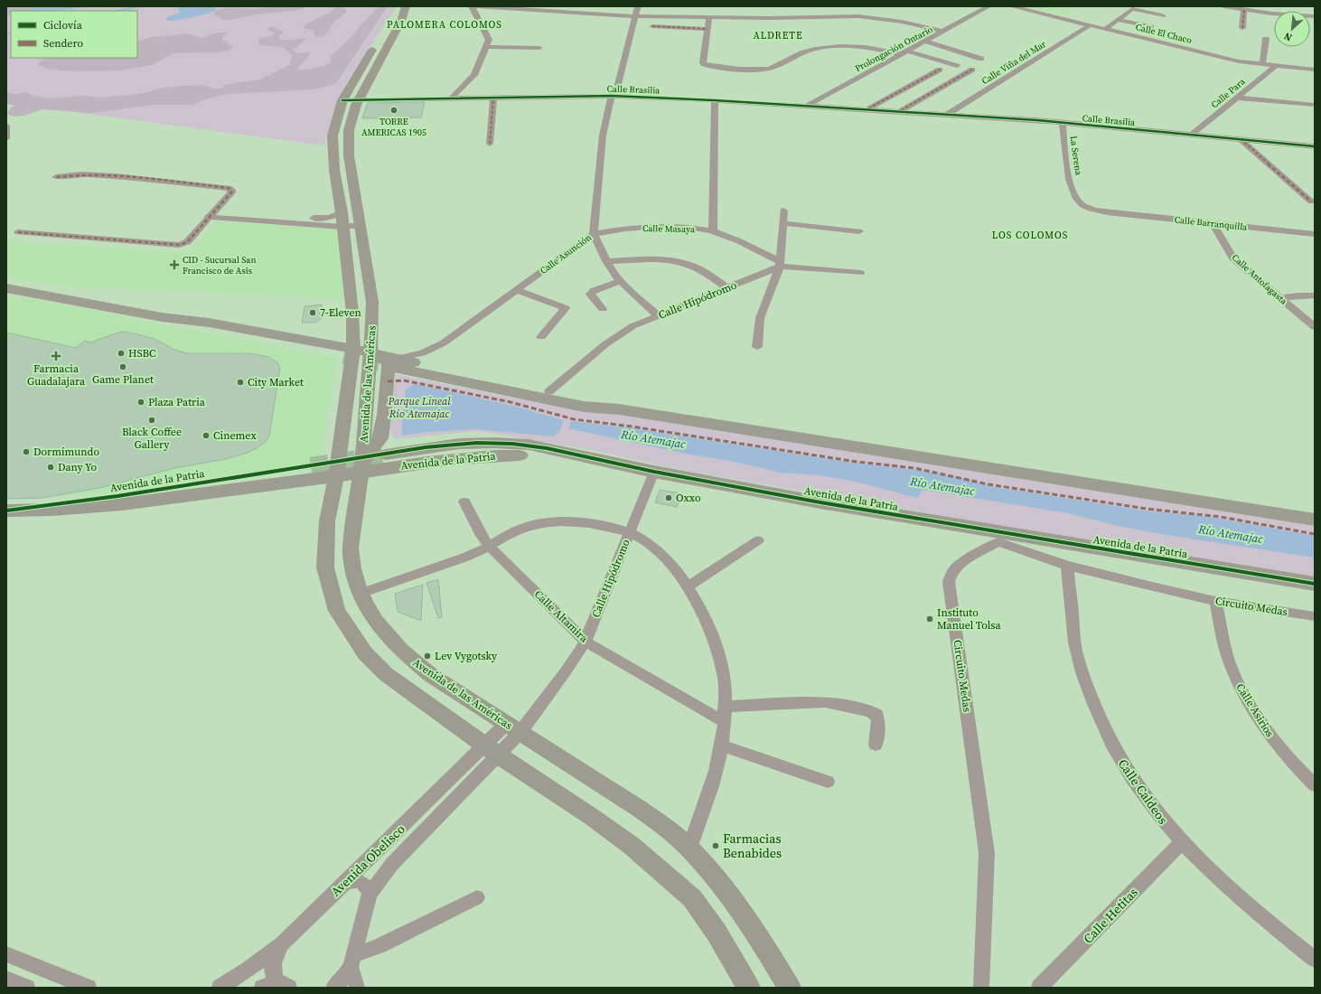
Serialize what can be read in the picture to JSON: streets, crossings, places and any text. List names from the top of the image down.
{
  "streets": {
    "main road": ["Avenida de las Américas", "Avenida de la Patria"],
    "street": [
      "Calle El Chaco",
      "Prolongación Ontario",
      "Calle Viña del Mar",
      "Calle Brasilia",
      "Calle Para",
      "La Serena",
      "Calle Barranquilla",
      "Calle Masaya",
      "Calle Asunción",
      "Calle Antofagasta",
      "Calle Hipódromo",
      "Circuito Medas",
      "Calle Altamira",
      "Calle Asirios",
      "Calle Caldeos",
      "Avenida Obelisco",
      "Calle Hetitas"
    ]
  },
  "crossings": [
    ["Calle El Chaco", "Calle Viña del Mar"],
    ["Calle El Chaco", "Calle Para"],
    ["Prolongación Ontario", "Calle Brasilia"],
    ["Calle Viña del Mar", "Calle Brasilia"],
    ["Calle Brasilia", "Calle Para"],
    ["Calle Brasilia", "La Serena"],
    ["Calle Brasilia", "Calle Asunción"],
    ["Calle Brasilia", "Avenida de las Américas"],
    ["La Serena", "Calle Barranquilla"],
    ["Calle Barranquilla", "Calle Antofagasta"],
    ["Calle Masaya", "Calle Asunción"],
    ["Calle Masaya", "Calle Hipódromo"],
    ["Calle Hipódromo", "Avenida de las Américas"],
    ["Calle Hipódromo", "Avenida de la Patria"],
    ["Calle Hipódromo", "Calle Altamira"],
    ["Calle Hipódromo", "Avenida Obelisco"],
    ["Avenida de las Américas", "Avenida de la Patria"],
    ["Avenida de las Américas", "Avenida Obelisco"],
    ["Avenida de la Patria", "Circuito Medas"],
    ["Circuito Medas", "Calle Asirios"],
    ["Circuito Medas", "Calle Caldeos"],
    ["Calle Caldeos", "Calle Hetitas"]
  ],
  "districts": ["PALOMERA COLOMOS", "ALDRETE", "LOS COLOMOS"],
  "water": ["Río Atemajac"],
  "parks": ["Parque Lineal Rio Atemajac"],
  "places": {
    "other": [
      "TORRE AMERICAS 1905",
      "7-Eleven",
      "HSBC",
      "Game Planet",
      "City Market",
      "Plaza Patria",
      "Black Coffee Gallery",
      "Cinemex",
      "Dormimundo",
      "Dany Yo",
      "Oxxo",
      "Instituto Manuel Tolsa",
      "Lev Vygotsky",
      "Farmacias Benabides"
    ],
    "health": ["CID - Sucursal San Francisco de Asis", "Farmacia Guadalajara"]
  },
  "legend": ["Ciclovía", "Sendero"],
  "north": "bottom left"
}
